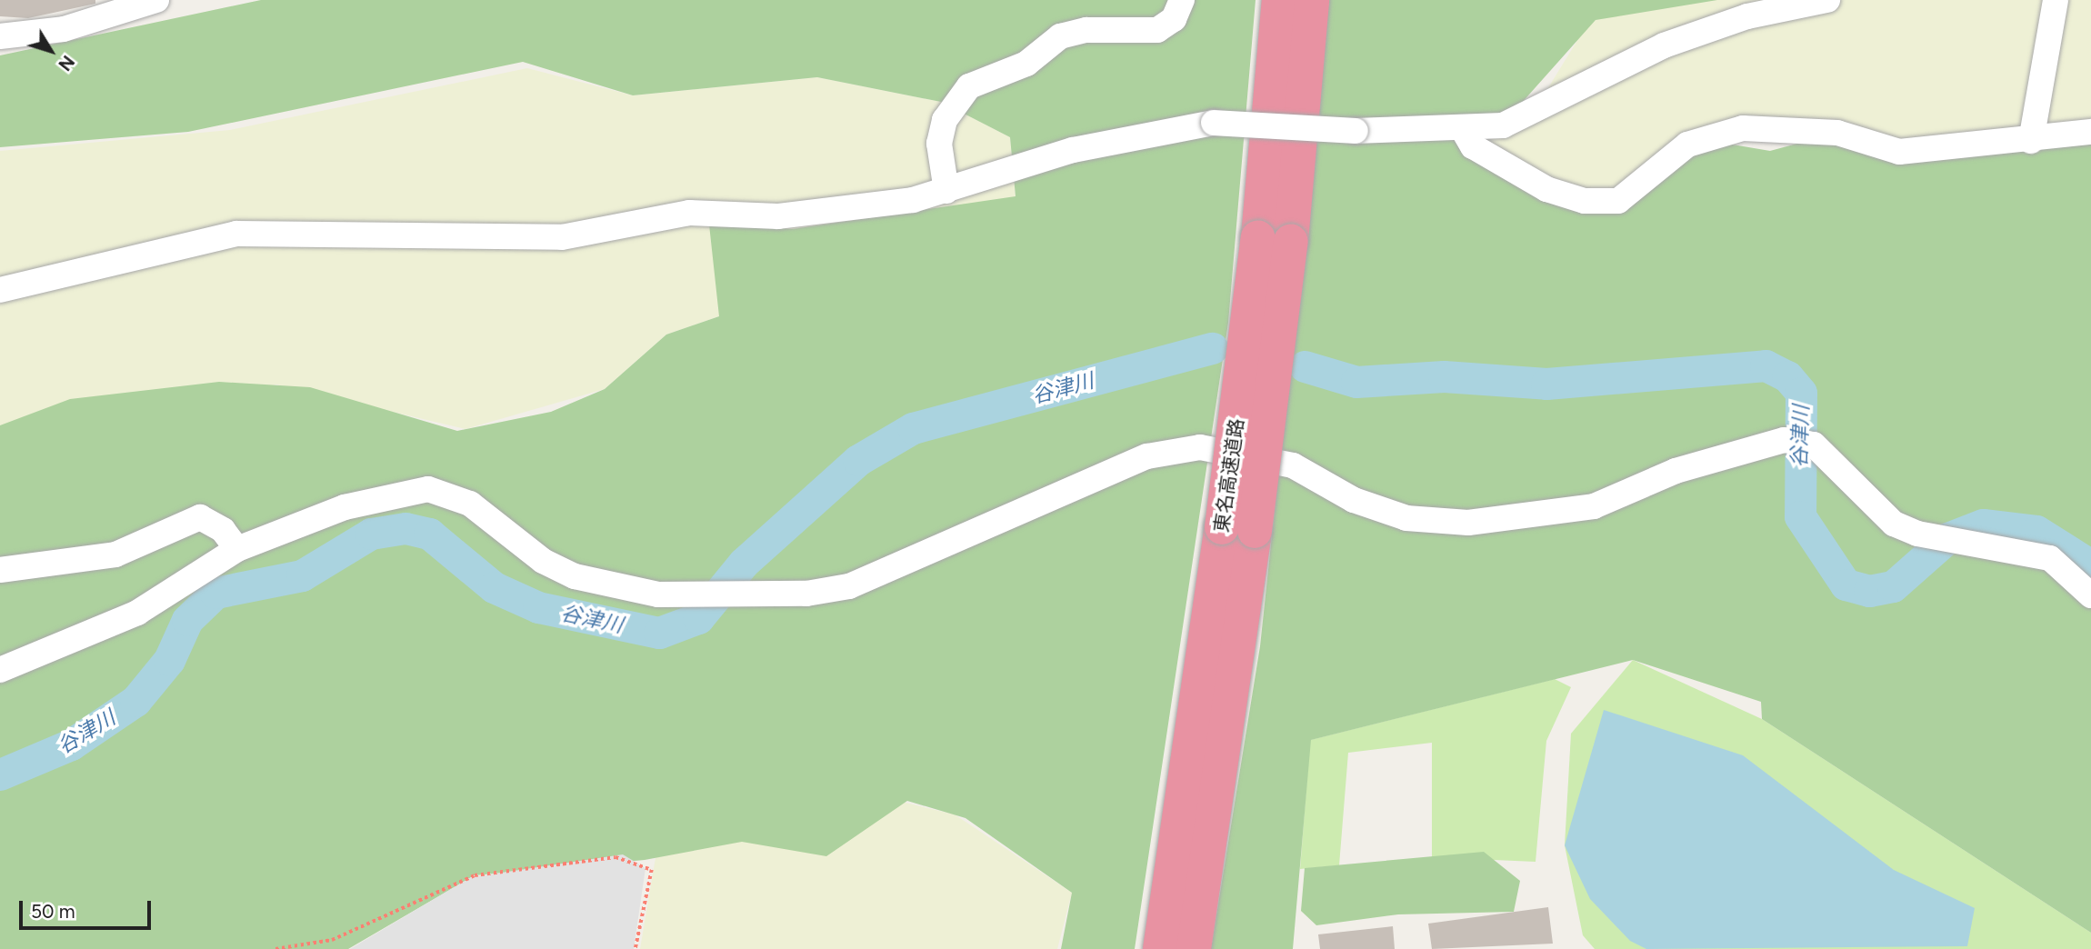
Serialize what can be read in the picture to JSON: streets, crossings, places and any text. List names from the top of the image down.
{
  "streets": {
    "highway": ["東名高速道路"]
  },
  "water": ["谷津川"],
  "scale_bar": "50 m",
  "north": "bottom right"
}
